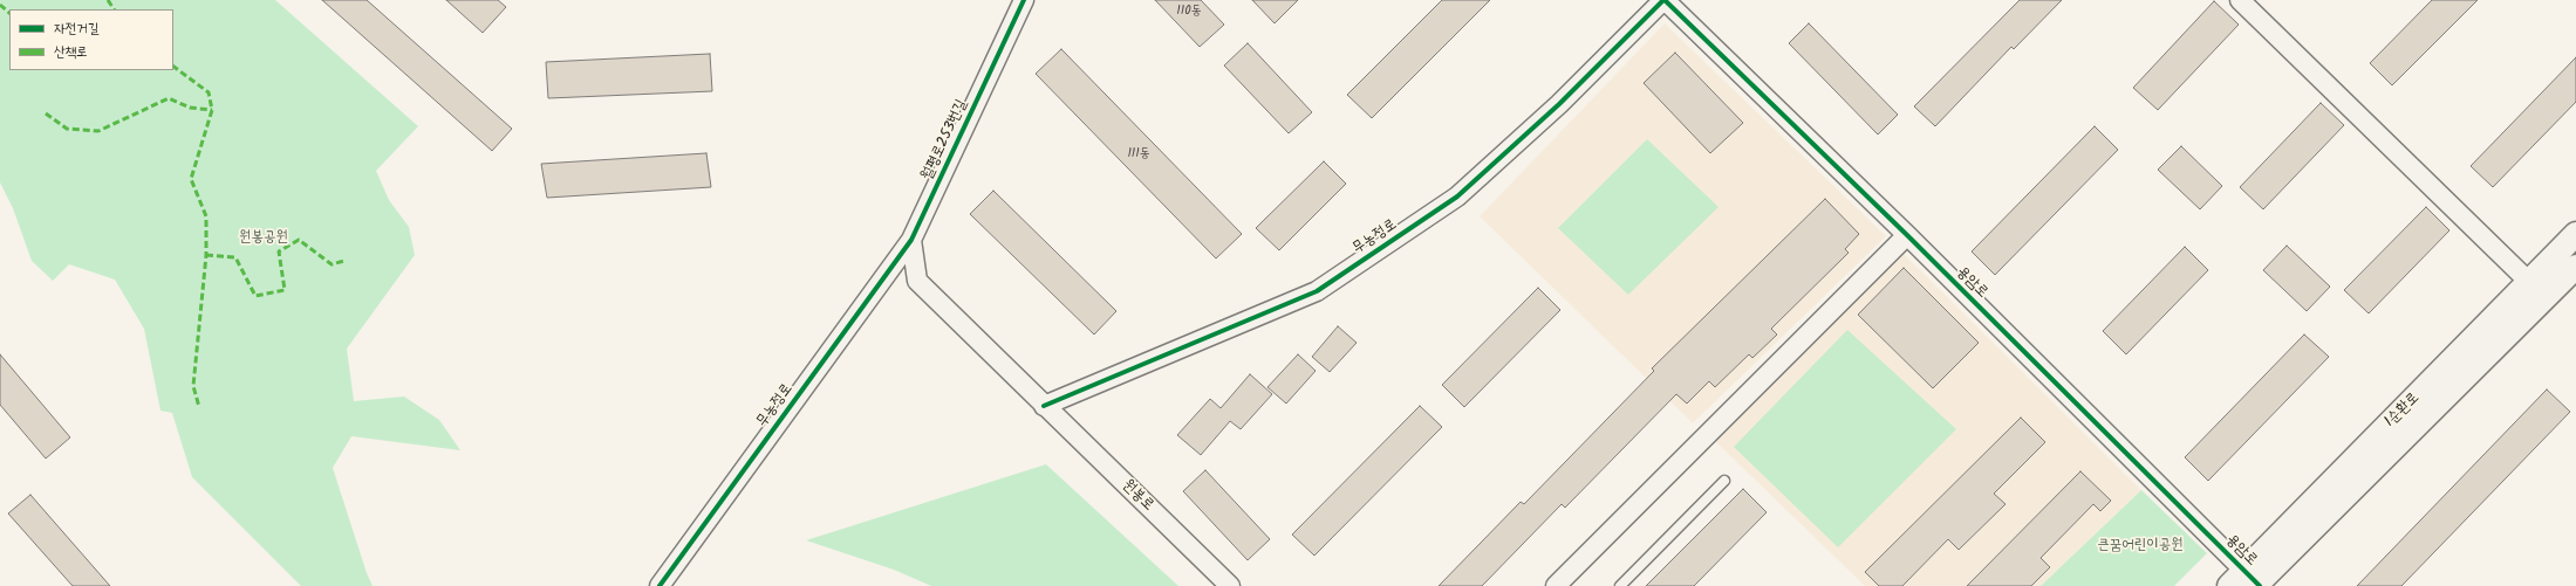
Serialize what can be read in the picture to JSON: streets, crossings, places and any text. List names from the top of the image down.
{
  "streets": {
    "street": [
      "월평로253번길",
      "무농정로",
      "용암로",
      "1순환로",
      "원봉로"
    ]
  },
  "crossings": [
    ["월평로253번길", "무농정로"],
    ["무농정로", "용암로"],
    ["무농정로", "원봉로"],
    ["용암로", "1순환로"]
  ],
  "parks": ["원봉공원", "큰꿈어린이공원"],
  "house_numbers": ["110동", "111동"],
  "legend": ["자전거길", "산책로"]
}
